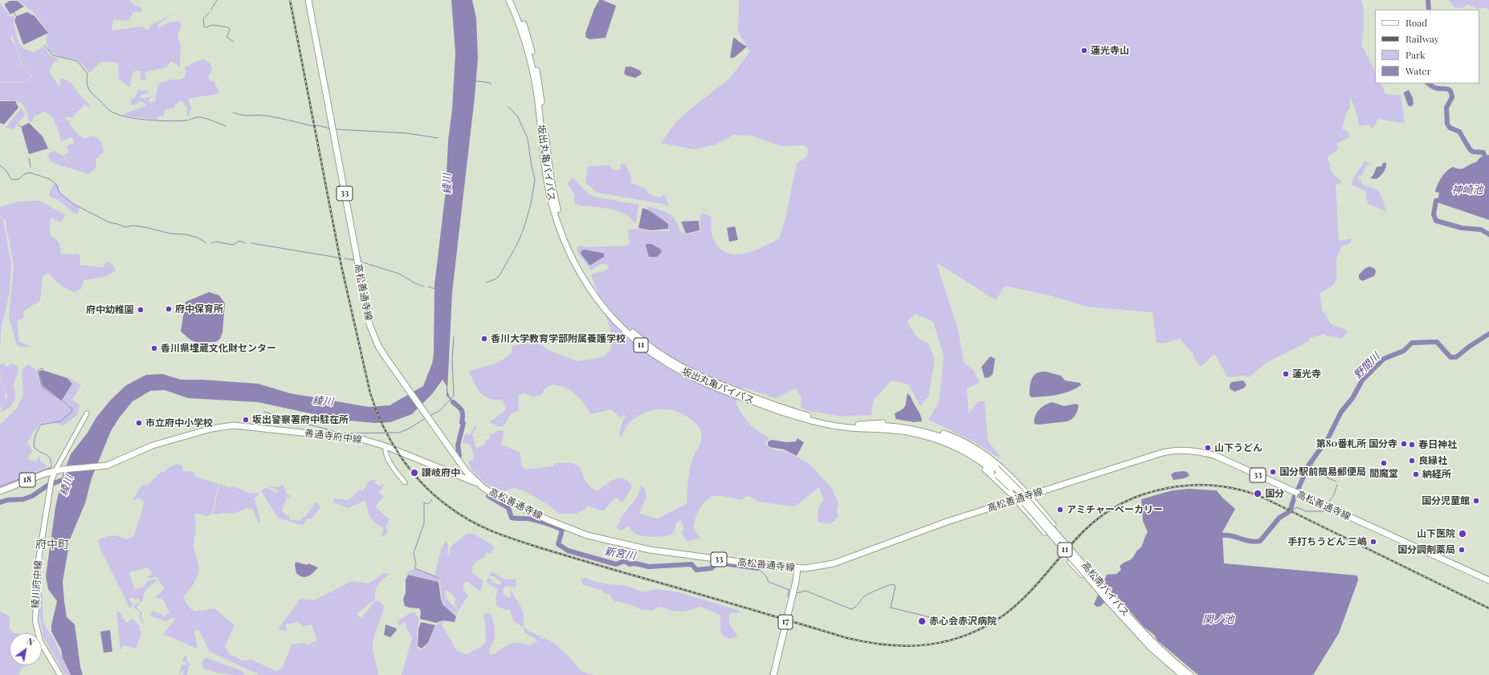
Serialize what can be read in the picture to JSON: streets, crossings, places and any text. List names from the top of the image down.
{
  "streets": {
    "main road": [
      "坂出丸亀バイパス",
      "33",
      "高松善通寺線",
      "11",
      "善通寺府中線",
      "18",
      "綾川府中線",
      "高松南バイパス",
      "17"
    ]
  },
  "crossings": [
    ["坂出丸亀バイパス", "高松善通寺線"],
    ["坂出丸亀バイパス", "11"],
    ["坂出丸亀バイパス", "高松南バイパス"],
    ["高松善通寺線", "11"],
    ["高松善通寺線", "善通寺府中線"],
    ["高松善通寺線", "高松南バイパス"],
    ["高松善通寺線", "17"],
    ["11", "高松南バイパス"],
    ["善通寺府中線", "綾川府中線"]
  ],
  "districts": ["府中町"],
  "water": [
    "綾川",
    "神崎池",
    "野間川",
    "新宮川",
    "関ノ池"
  ],
  "places": [
    "蓮光寺山",
    "府中保育所",
    "府中幼稚園",
    "香川大学教育学部附属養護学校",
    "香川県埋蔵文化財センター",
    "蓮光寺",
    "坂出警察署府中駐在所",
    "市立府中小学校",
    "第80番札所 国分寺",
    "春日神社",
    "山下うどん",
    "良縁社",
    "閻魔堂",
    "国分駅前簡易郵便局",
    "讃岐府中",
    "納経所",
    "国分",
    "国分児童館",
    "アミチャーベーカリー",
    "山下医院",
    "手打ちうどん 三嶋",
    "国分調剤薬局",
    "赤心会赤沢病院"
  ],
  "legend": [
    "Road",
    "Railway",
    "Park",
    "Water"
  ],
  "north": "top right"
}
